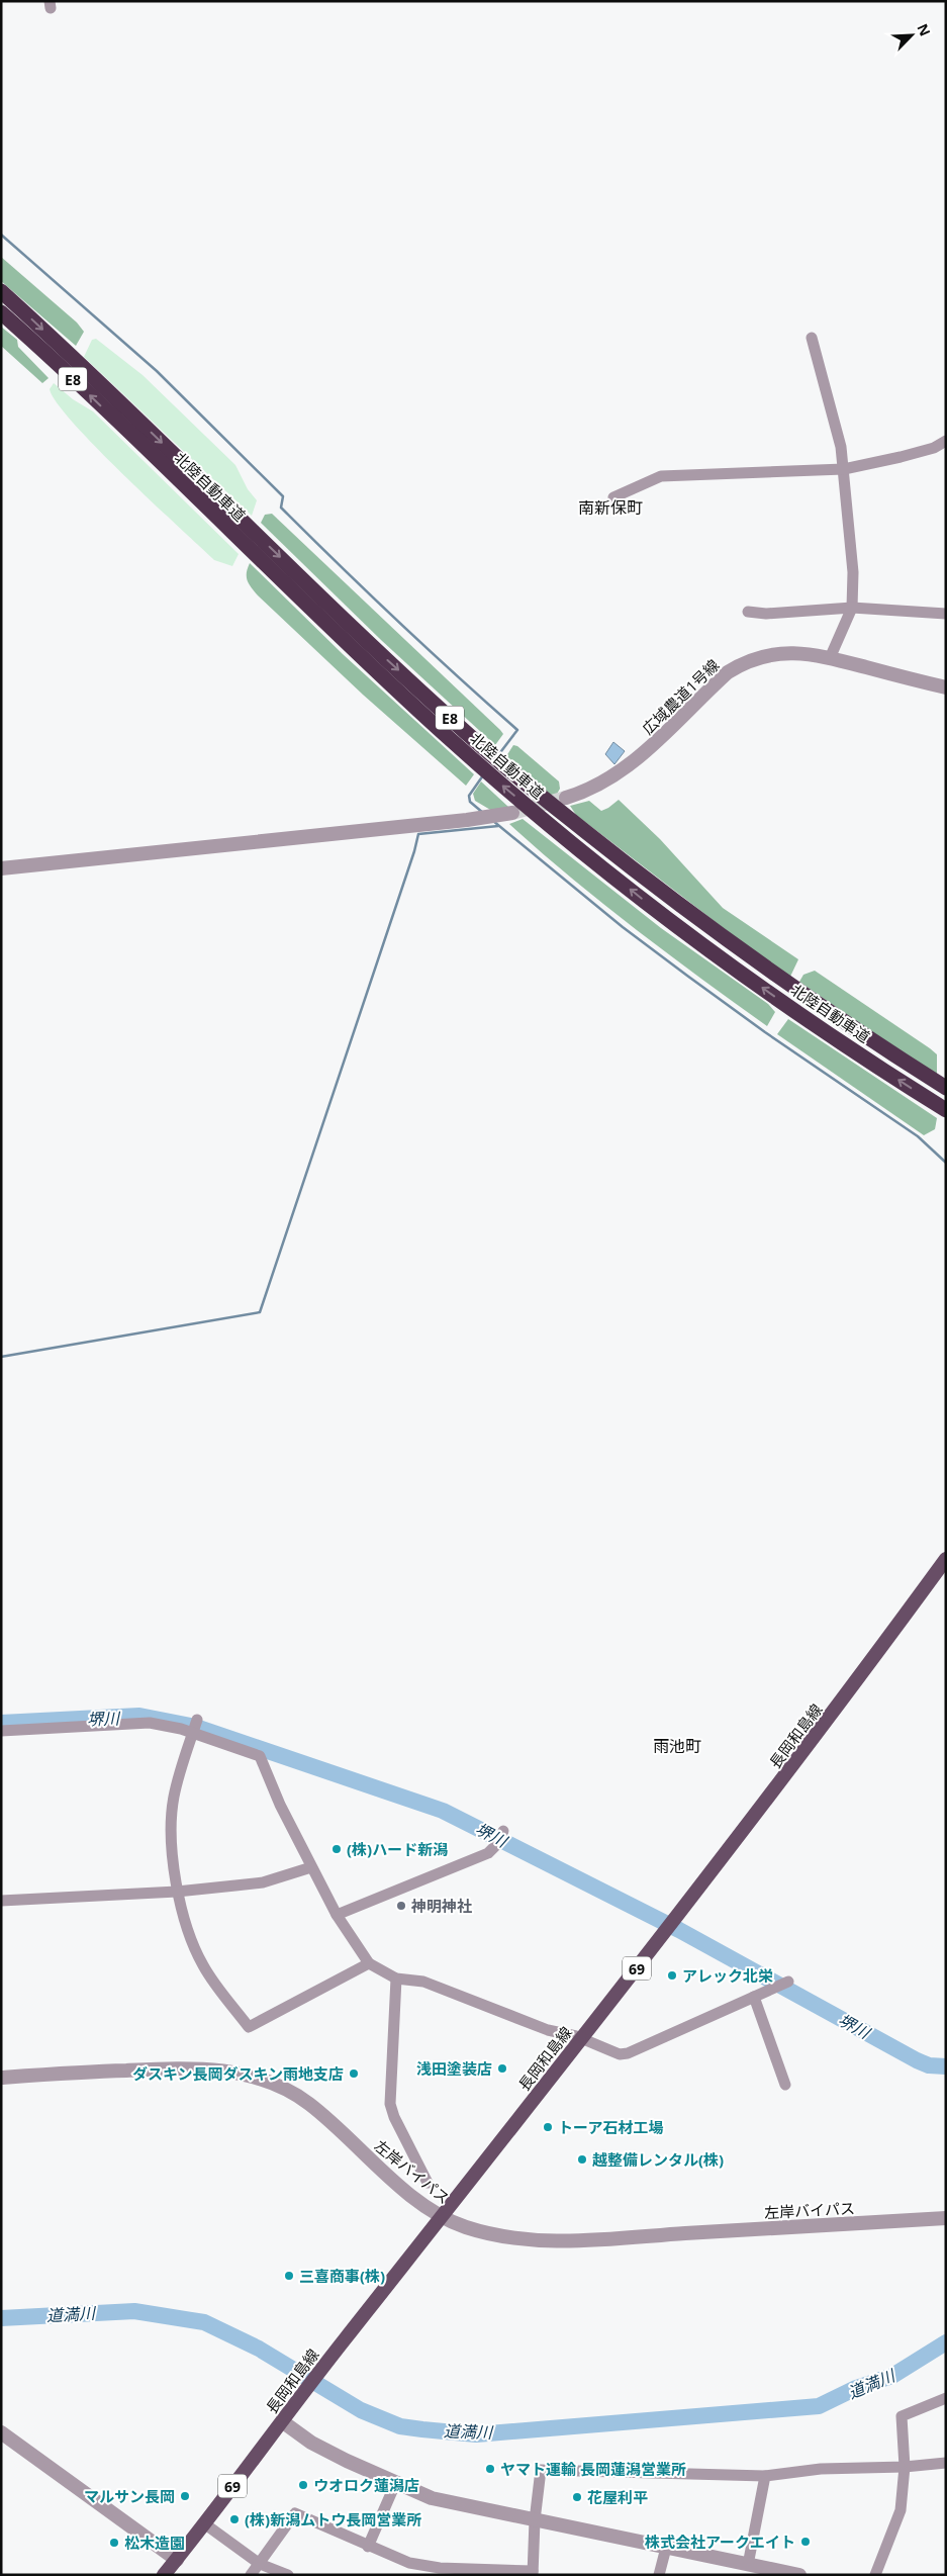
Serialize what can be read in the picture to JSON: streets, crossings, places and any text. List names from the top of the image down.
{
  "streets": {
    "highway": ["E8", "北陸自動車道"],
    "main road": ["長岡和島線", "69"],
    "street": ["広域農道1号線", "左岸バイパス"]
  },
  "crossings": [
    ["長岡和島線", "左岸バイパス"]
  ],
  "districts": ["南新保町", "雨池町"],
  "water": ["堺川", "道満川"],
  "places": [
    "(株)ハード新潟",
    "神明神社",
    "アレック北栄",
    "浅田塗装店",
    "ダスキン長岡ダスキン雨地支店",
    "トーア石材工場",
    "越整備レンタル(株)",
    "三喜商事(株)",
    "ヤマト運輸 長岡蓮潟営業所",
    "ウオロク蓮潟店",
    "マルサン長岡",
    "花屋利平",
    "(株)新潟ムトウ長岡営業所",
    "株式会社アークエイト",
    "松木造園"
  ],
  "north": "top right"
}
